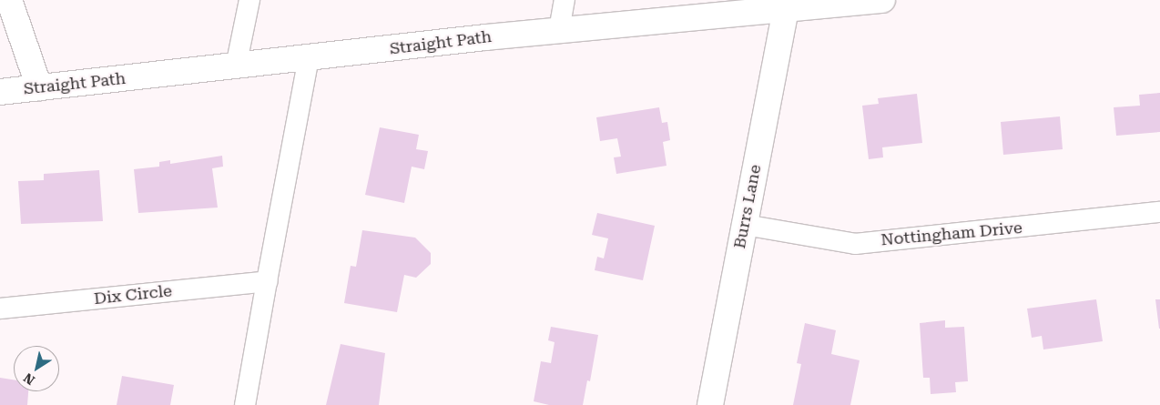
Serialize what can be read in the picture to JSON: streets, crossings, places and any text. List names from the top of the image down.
{
  "streets": {
    "main road": ["Straight Path", "Burrs Lane"],
    "street": ["Nottingham Drive", "Dix Circle"]
  },
  "crossings": [
    ["Straight Path", "Burrs Lane"],
    ["Burrs Lane", "Nottingham Drive"]
  ],
  "north": "bottom left"
}
